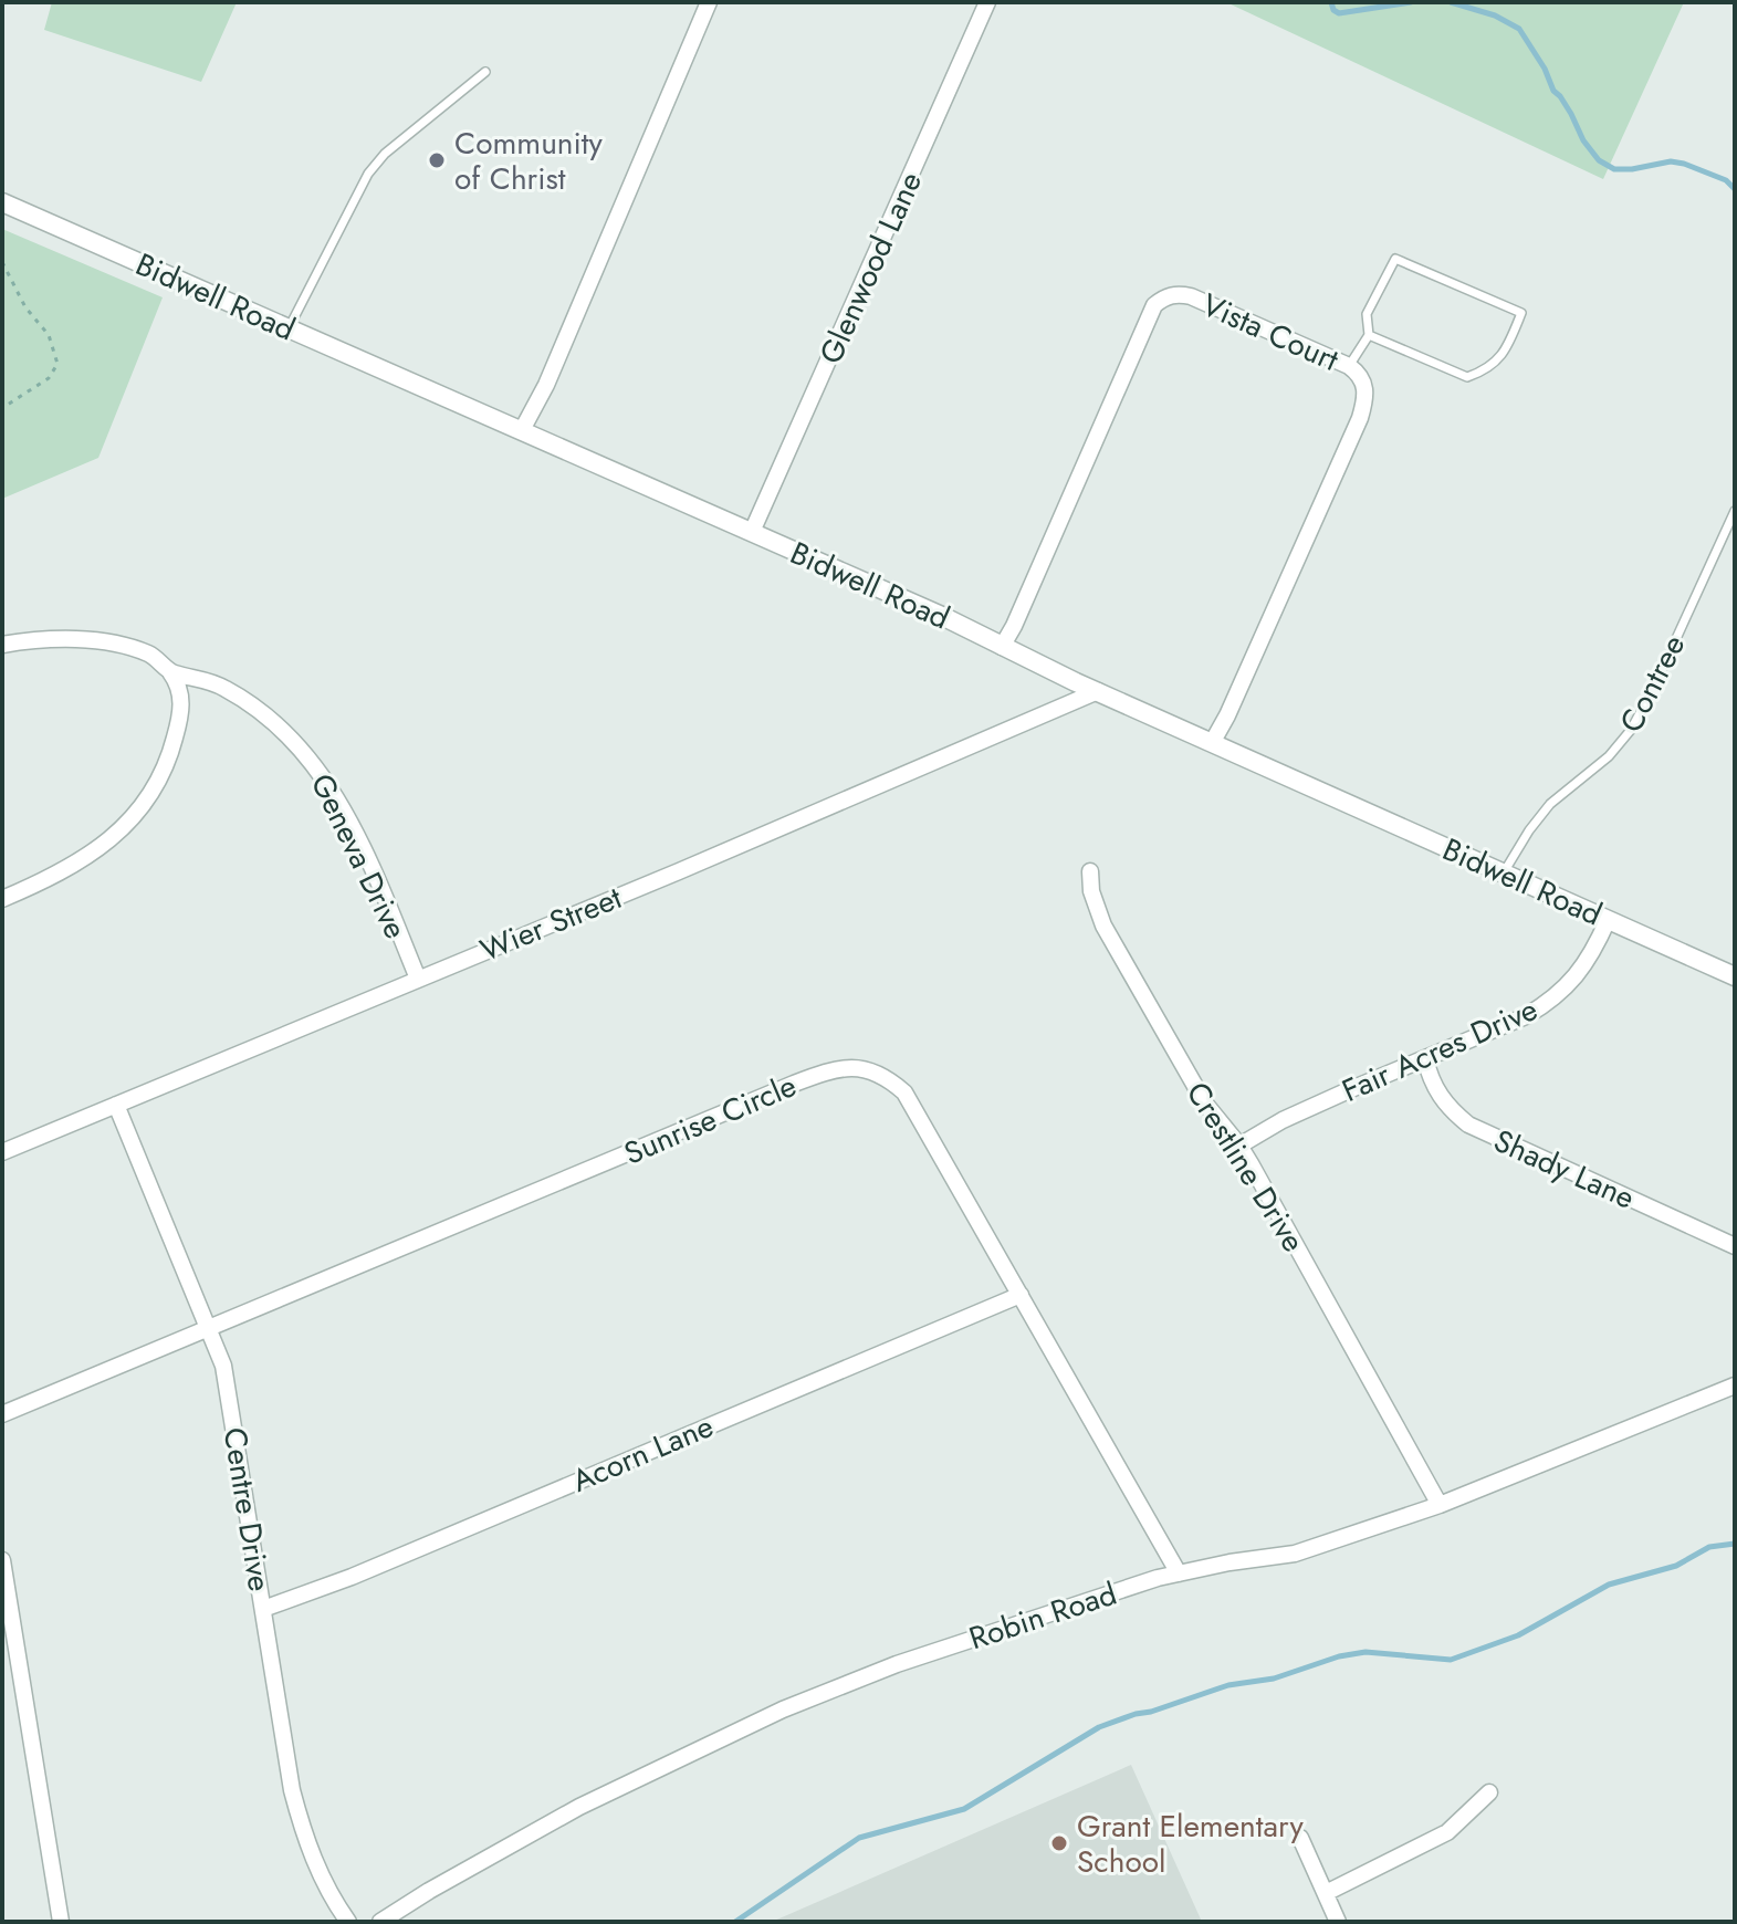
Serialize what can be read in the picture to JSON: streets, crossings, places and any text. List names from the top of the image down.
{
  "streets": {
    "street": [
      "Glenwood Lane",
      "Bidwell Road",
      "Vista Court",
      "Geneva Drive",
      "Wier Street",
      "Fair Acres Drive",
      "Sunrise Circle",
      "Crestline Drive",
      "Shady Lane",
      "Acorn Lane",
      "Centre Drive",
      "Robin Road"
    ],
    "lane": ["Contree"]
  },
  "crossings": [
    ["Glenwood Lane", "Bidwell Road"],
    ["Bidwell Road", "Vista Court"],
    ["Bidwell Road", "Contree"],
    ["Bidwell Road", "Wier Street"],
    ["Bidwell Road", "Fair Acres Drive"],
    ["Geneva Drive", "Wier Street"],
    ["Wier Street", "Centre Drive"],
    ["Fair Acres Drive", "Crestline Drive"],
    ["Fair Acres Drive", "Shady Lane"],
    ["Sunrise Circle", "Acorn Lane"],
    ["Sunrise Circle", "Centre Drive"],
    ["Sunrise Circle", "Robin Road"],
    ["Crestline Drive", "Robin Road"],
    ["Acorn Lane", "Centre Drive"]
  ],
  "places": ["Community of Christ", "Grant Elementary School"]
}
